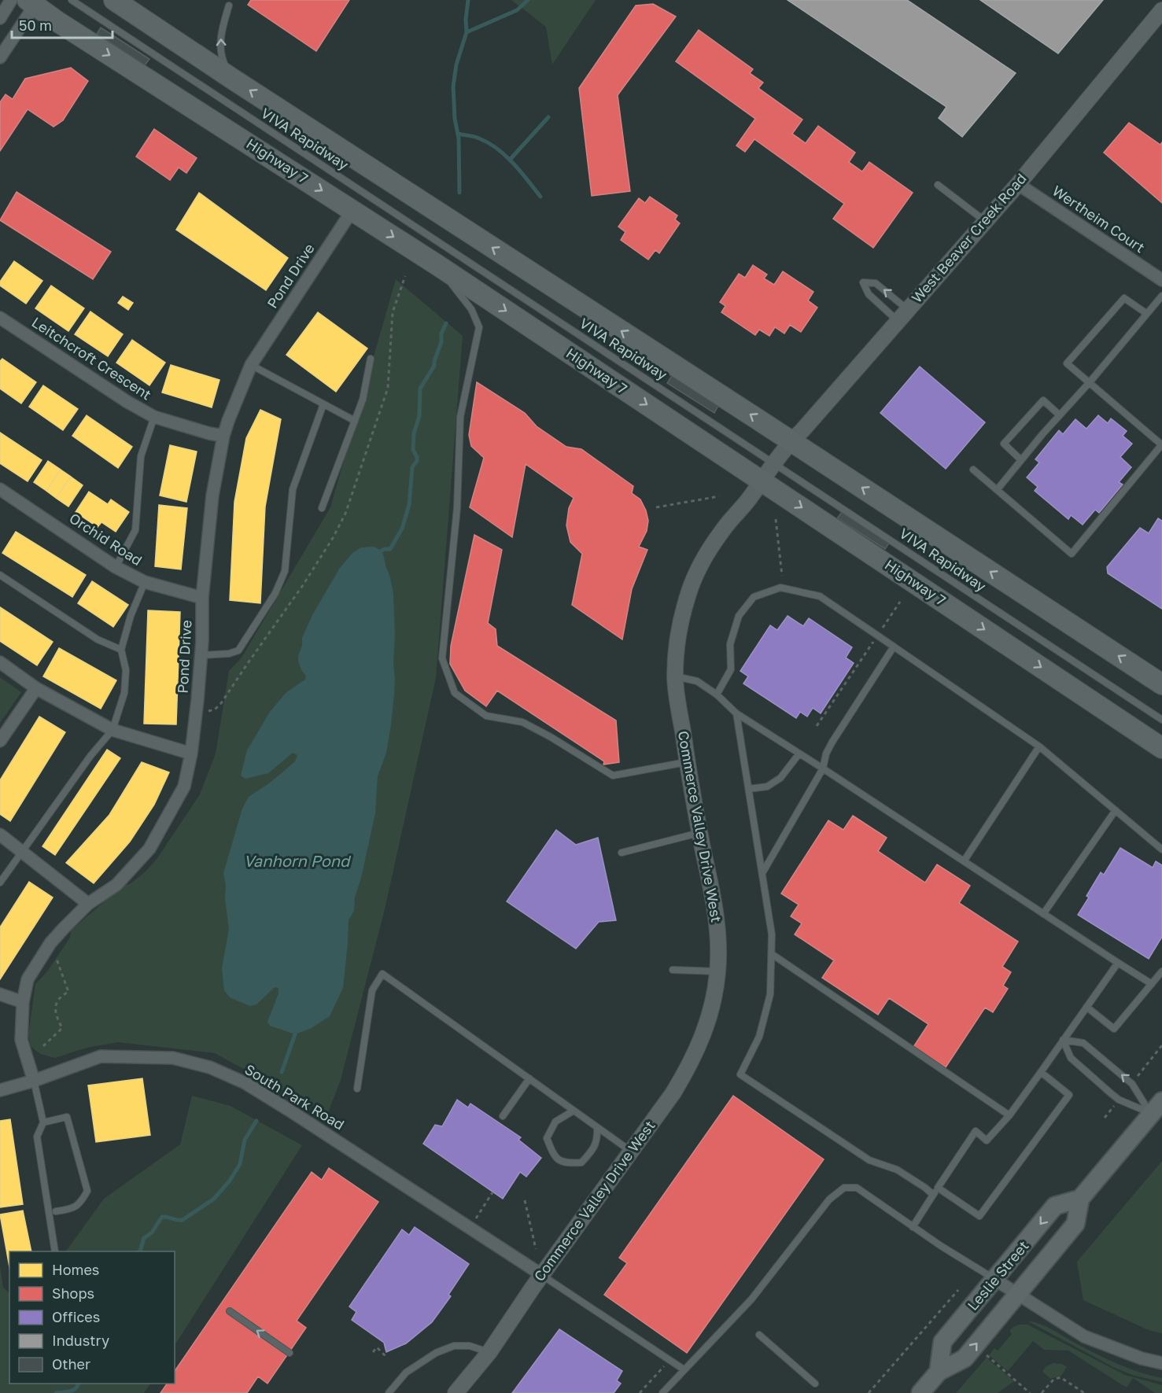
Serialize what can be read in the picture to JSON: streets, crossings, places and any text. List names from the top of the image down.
{
  "streets": {
    "main road": ["Highway 7", "Leslie Street"],
    "street": [
      "Wertheim Court",
      "West Beaver Creek Road",
      "Pond Drive",
      "Leitchcroft Crescent",
      "Orchid Road",
      "Commerce Valley Drive West",
      "South Park Road"
    ],
    "lane": ["VIVA Rapidway"]
  },
  "crossings": [
    ["VIVA Rapidway", "West Beaver Creek Road"],
    ["VIVA Rapidway", "Commerce Valley Drive West"],
    ["Highway 7", "Pond Drive"],
    ["Highway 7", "Commerce Valley Drive West"],
    ["Wertheim Court", "West Beaver Creek Road"],
    ["West Beaver Creek Road", "Commerce Valley Drive West"],
    ["Pond Drive", "Leitchcroft Crescent"],
    ["Pond Drive", "Orchid Road"],
    ["Pond Drive", "South Park Road"],
    ["Commerce Valley Drive West", "South Park Road"]
  ],
  "water": ["Vanhorn Pond"],
  "legend": [
    "Homes",
    "Shops",
    "Offices",
    "Industry",
    "Other"
  ],
  "scale_bar": "50 m"
}
